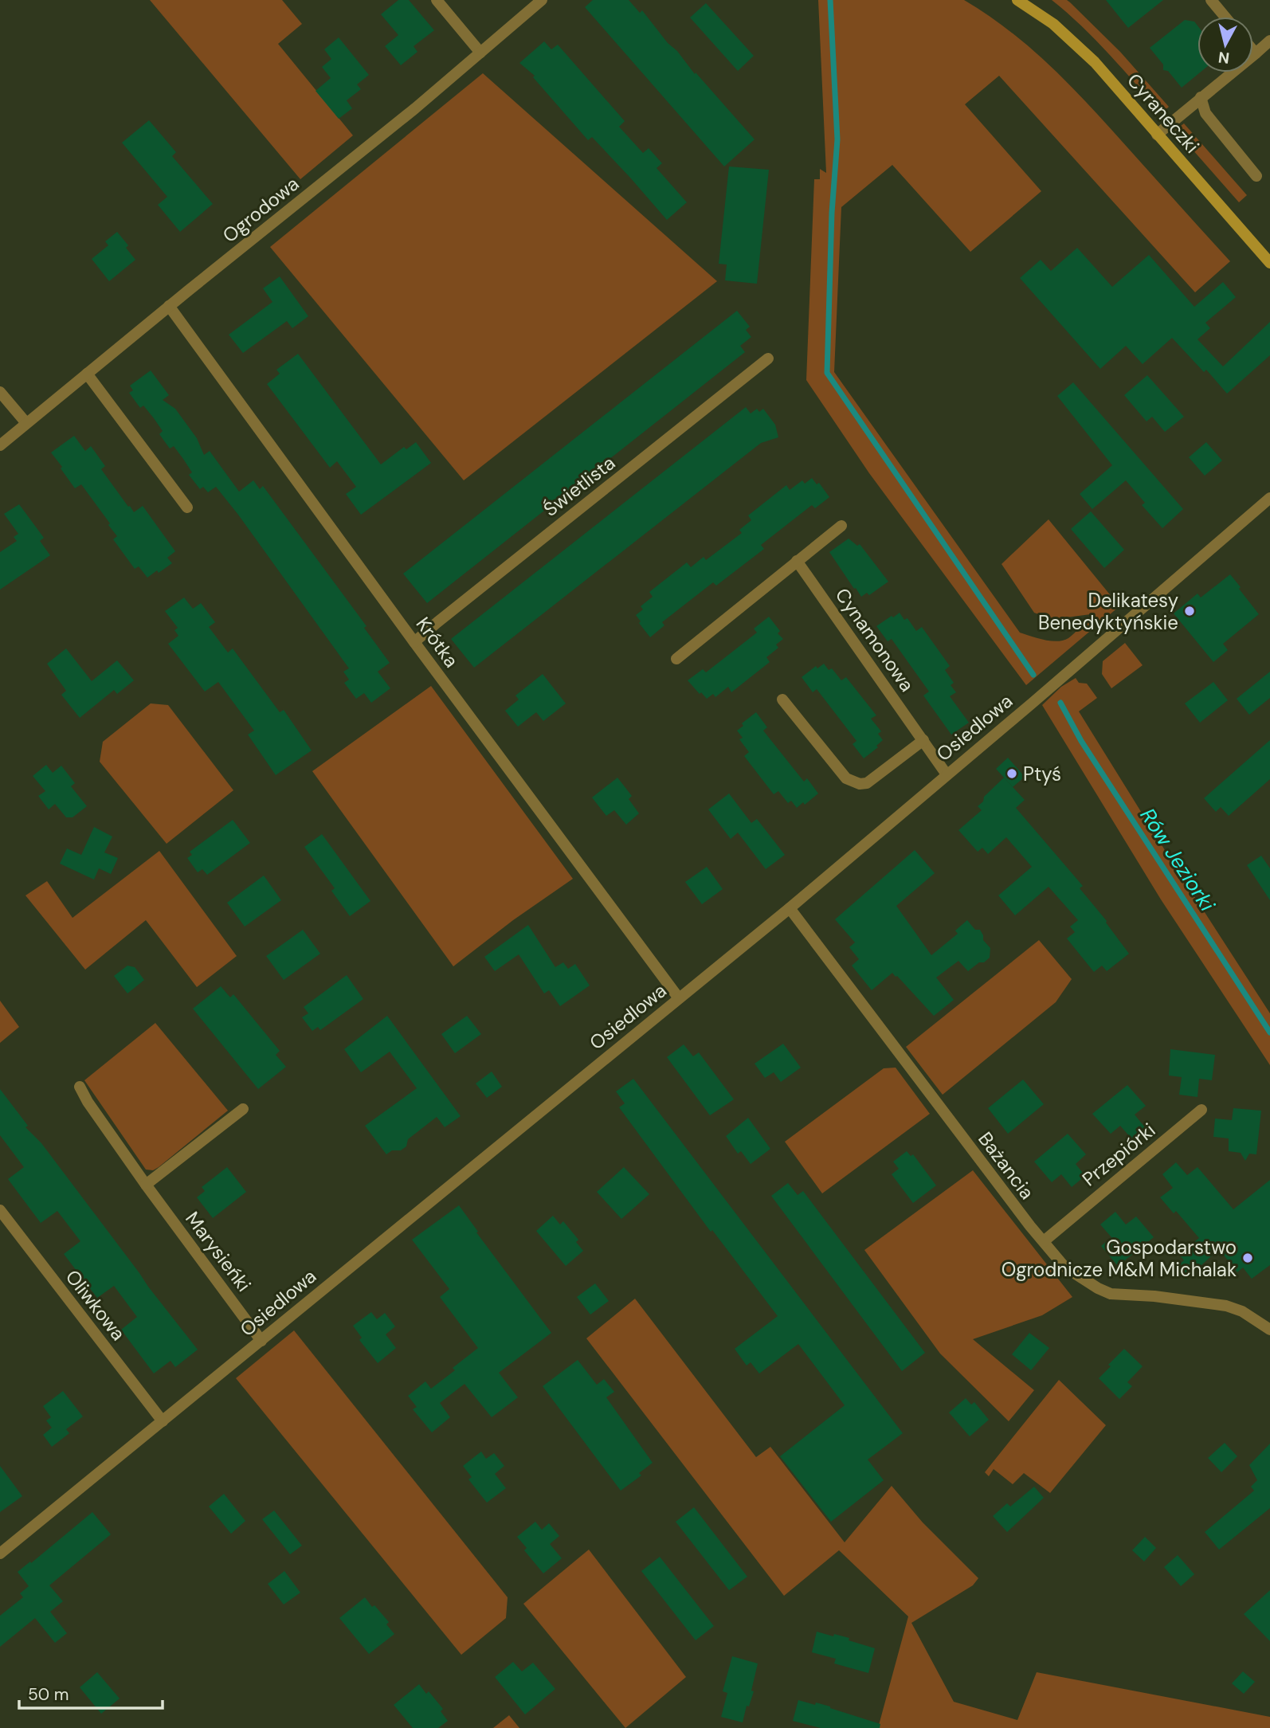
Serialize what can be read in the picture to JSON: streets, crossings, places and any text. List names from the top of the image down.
{
  "streets": {
    "street": [
      "Cyraneczki",
      "Ogrodowa",
      "Świetlista",
      "Cynamonowa",
      "Krótka",
      "Osiedlowa",
      "Przepiórki",
      "Bażancia",
      "Marysieńki",
      "Oliwkowa"
    ]
  },
  "crossings": [
    ["Ogrodowa", "Krótka"],
    ["Świetlista", "Krótka"],
    ["Cynamonowa", "Osiedlowa"],
    ["Krótka", "Osiedlowa"],
    ["Osiedlowa", "Bażancia"],
    ["Osiedlowa", "Marysieńki"],
    ["Osiedlowa", "Oliwkowa"],
    ["Przepiórki", "Bażancia"]
  ],
  "water": ["Rów Jeziorki"],
  "places": ["Delikatesy Benedyktyńskie", "Ptyś", "Gospodarstwo Ogrodnicze M&M Michalak"],
  "scale_bar": "50 m",
  "north": "bottom"
}
